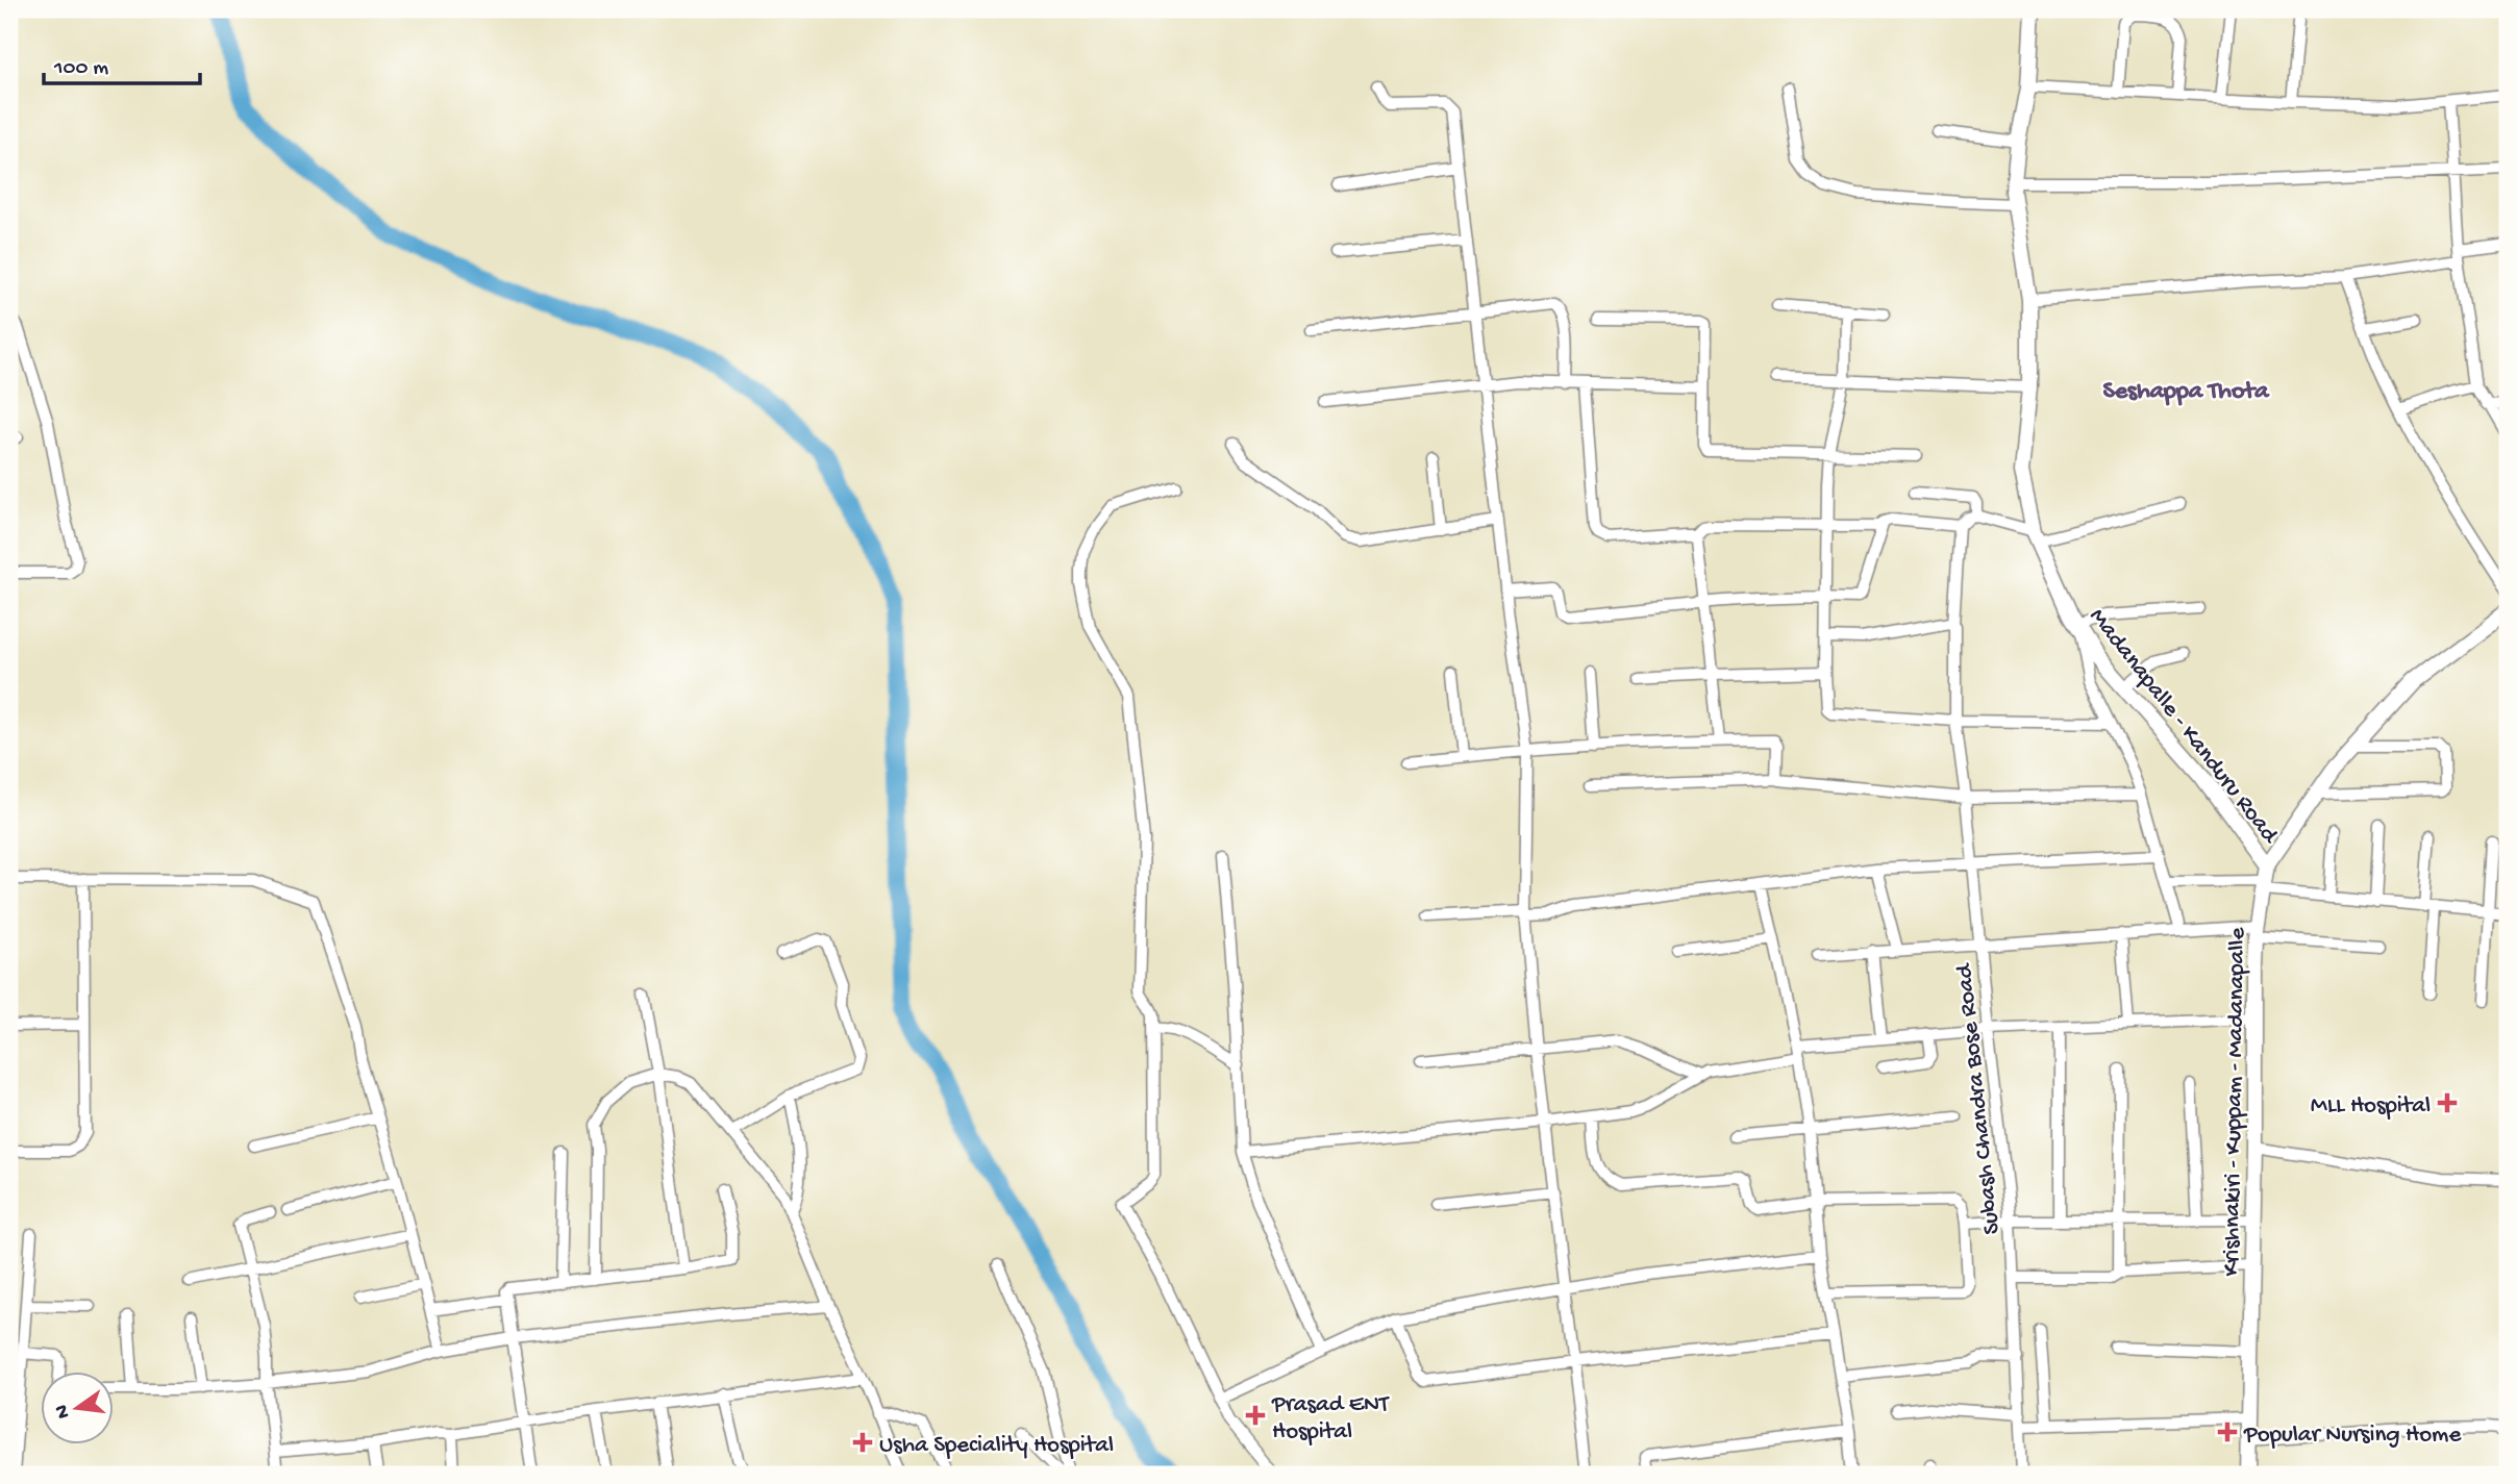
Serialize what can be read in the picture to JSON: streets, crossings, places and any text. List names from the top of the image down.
{
  "streets": {
    "main road": ["Madanapalle - Kanduru Road", "Krishnakiri - Kuppam - Madanapalle"],
    "street": ["Subash Chandra Bose Road"]
  },
  "crossings": [
    ["Madanapalle - Kanduru Road", "Krishnakiri - Kuppam - Madanapalle"]
  ],
  "districts": ["Seshappa Thota"],
  "places": {
    "health": [
      "MLL Hospital",
      "Prasad ENT Hospital",
      "Popular Nursing Home",
      "Usha Speciality Hospital"
    ]
  },
  "scale_bar": "100 m",
  "north": "left"
}
